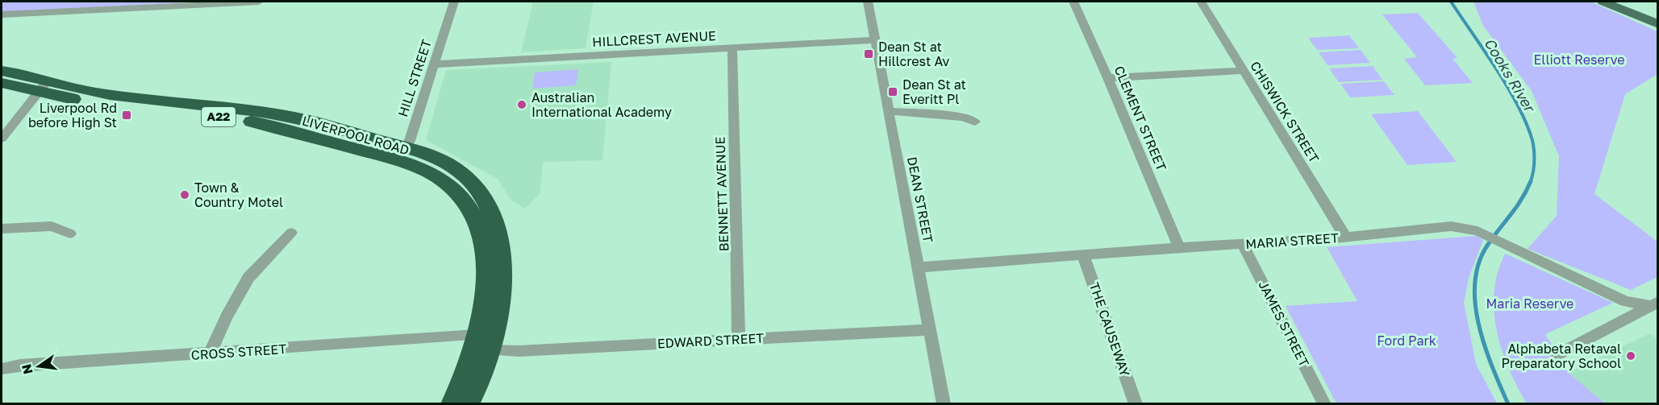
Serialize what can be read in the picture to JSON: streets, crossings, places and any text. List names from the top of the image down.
{
  "streets": {
    "highway": ["A22", "LIVERPOOL ROAD"],
    "street": [
      "HILLCREST AVENUE",
      "HILL STREET",
      "CHISWICK STREET",
      "CLEMENT STREET",
      "BENNETT AVENUE",
      "DEAN STREET",
      "MARIA STREET",
      "JAMES STREET",
      "THE CAUSEWAY",
      "EDWARD STREET",
      "CROSS STREET"
    ]
  },
  "crossings": [
    ["HILLCREST AVENUE", "HILL STREET"],
    ["HILLCREST AVENUE", "BENNETT AVENUE"],
    ["HILLCREST AVENUE", "DEAN STREET"],
    ["HILL STREET", "LIVERPOOL ROAD"],
    ["CHISWICK STREET", "MARIA STREET"],
    ["CLEMENT STREET", "MARIA STREET"],
    ["LIVERPOOL ROAD", "EDWARD STREET"],
    ["LIVERPOOL ROAD", "CROSS STREET"],
    ["BENNETT AVENUE", "EDWARD STREET"],
    ["DEAN STREET", "MARIA STREET"],
    ["DEAN STREET", "EDWARD STREET"],
    ["MARIA STREET", "JAMES STREET"],
    ["MARIA STREET", "THE CAUSEWAY"]
  ],
  "water": ["Cooks River"],
  "parks": ["Elliott Reserve", "Maria Reserve", "Ford Park"],
  "places": {
    "transit": ["Dean St at Hillcrest Av", "Dean St at Everitt Pl", "Liverpool Rd before High St"],
    "other": ["Australian International Academy", "Town & Country Motel", "Alphabeta Retaval Preparatory School"]
  },
  "north": "left"
}
